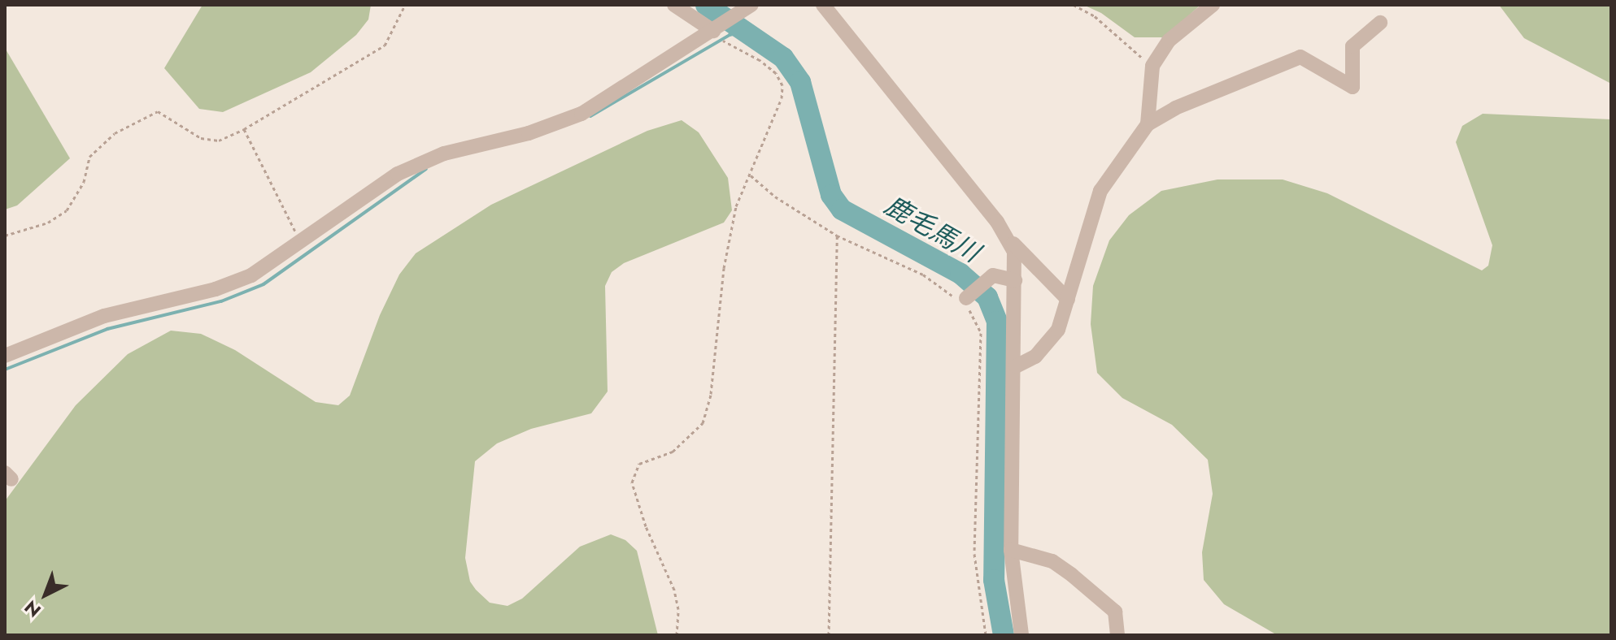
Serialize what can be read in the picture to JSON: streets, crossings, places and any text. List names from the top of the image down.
{
  "water": ["鹿毛馬川"],
  "north": "bottom left"
}
